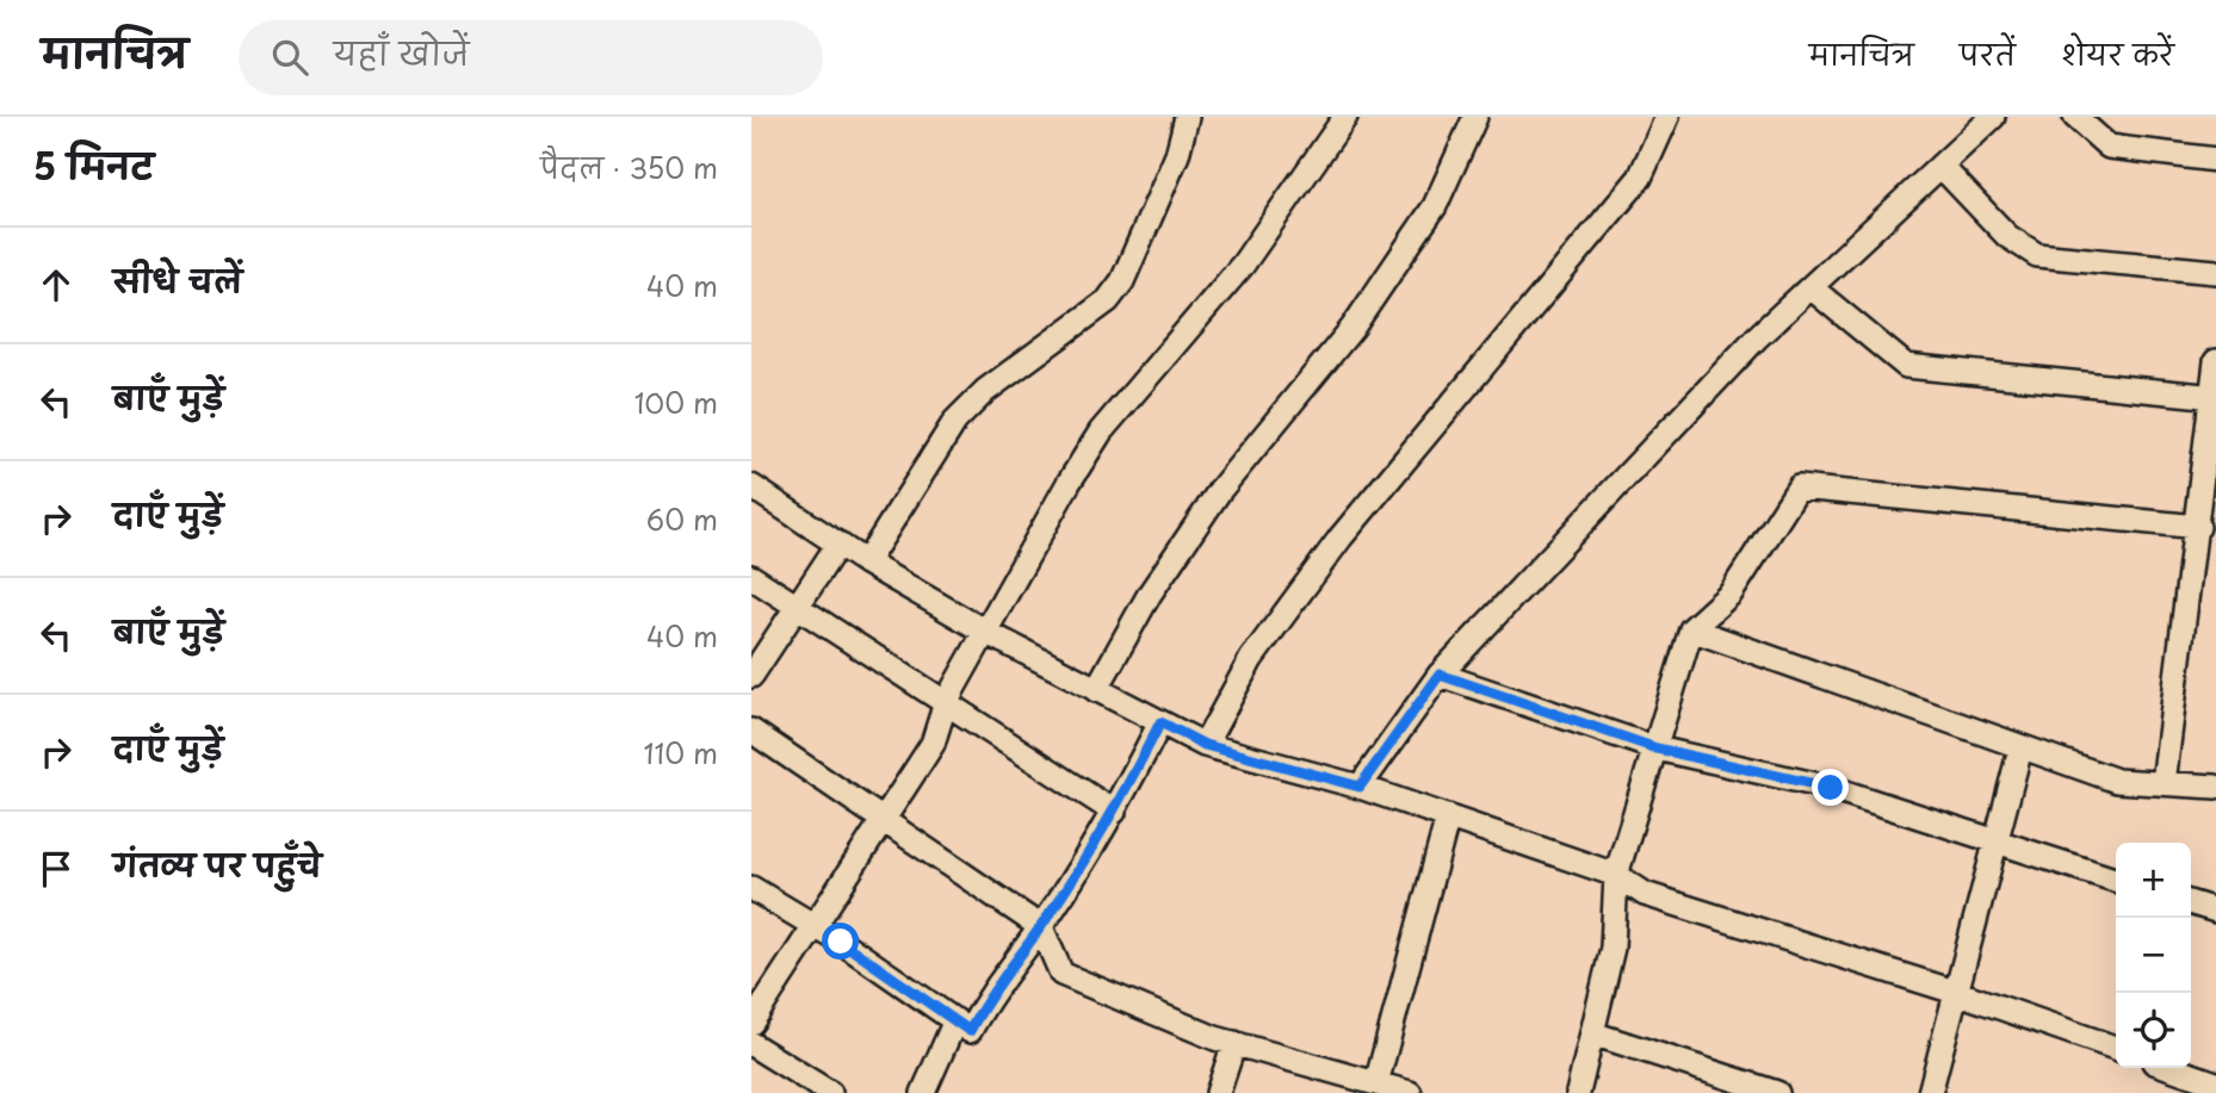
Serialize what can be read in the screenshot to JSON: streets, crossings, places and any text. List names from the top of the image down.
{
  "page": {
    "header": "मानचित्र",
    "search": "यहाँ खोजें",
    "nav": ["मानचित्र", "परतें", "शेयर करें"],
    "heading": ["5 मिनट", "पैदल · 350 m"],
    "list": [
      ["सीधे चलें", "40 m"],
      ["बाएँ मुड़ें", "100 m"],
      ["दाएँ मुड़ें", "60 m"],
      ["बाएँ मुड़ें", "40 m"],
      ["दाएँ मुड़ें", "110 m"],
      "गंतव्य पर पहुँचे"
    ],
    "map_buttons": ["+", "−"]
  }
}
